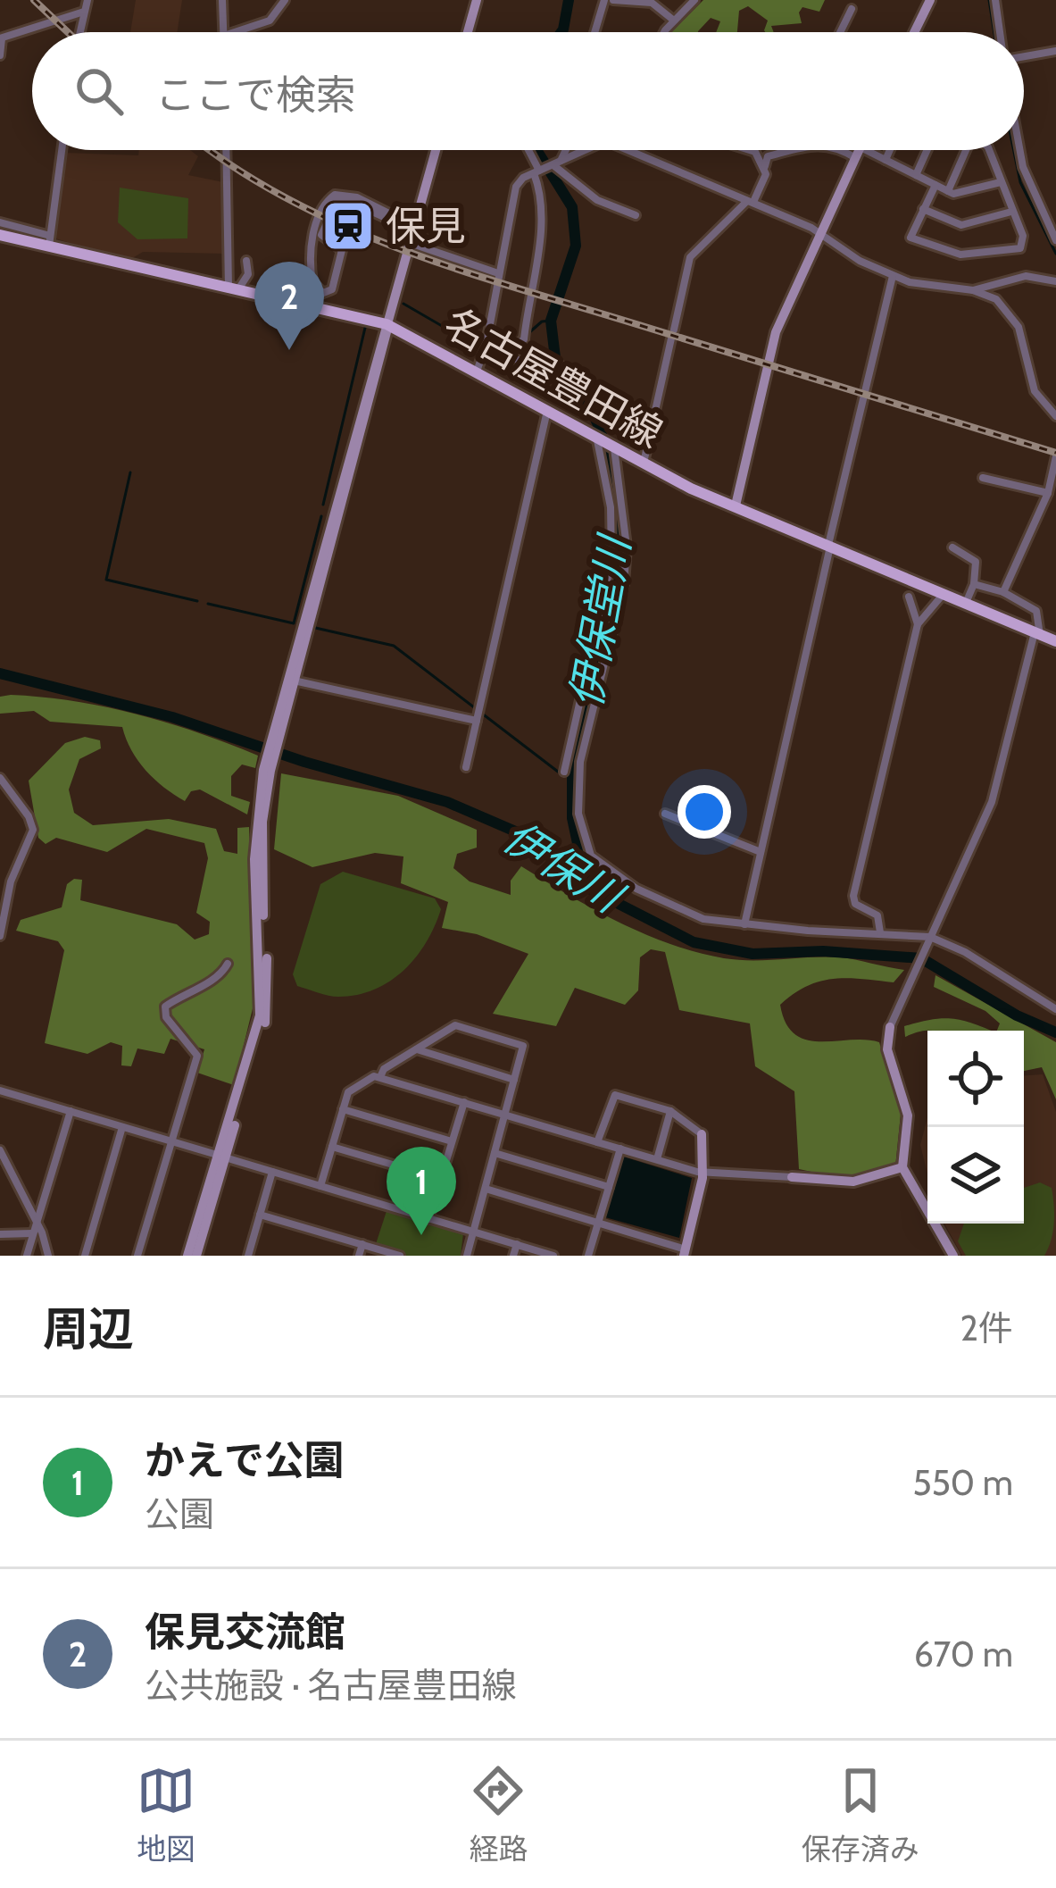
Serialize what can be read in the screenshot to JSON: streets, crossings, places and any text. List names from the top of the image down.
{
  "streets": {
    "main road": ["名古屋豊田線"]
  },
  "water": ["伊保堂川", "伊保川"],
  "places": {
    "station": ["保見"]
  },
  "page": {
    "search": "ここで検索",
    "pins": ["2", "1"],
    "heading": ["周辺", "2件"],
    "list": [
      {
        "mark": "1",
        "name": "かえで公園",
        "note": "公園",
        "value": "550 m"
      },
      {
        "mark": "2",
        "name": "保見交流館",
        "note": "公共施設 · 名古屋豊田線",
        "value": "670 m"
      }
    ],
    "nav": ["地図", "経路", "保存済み"]
  }
}
